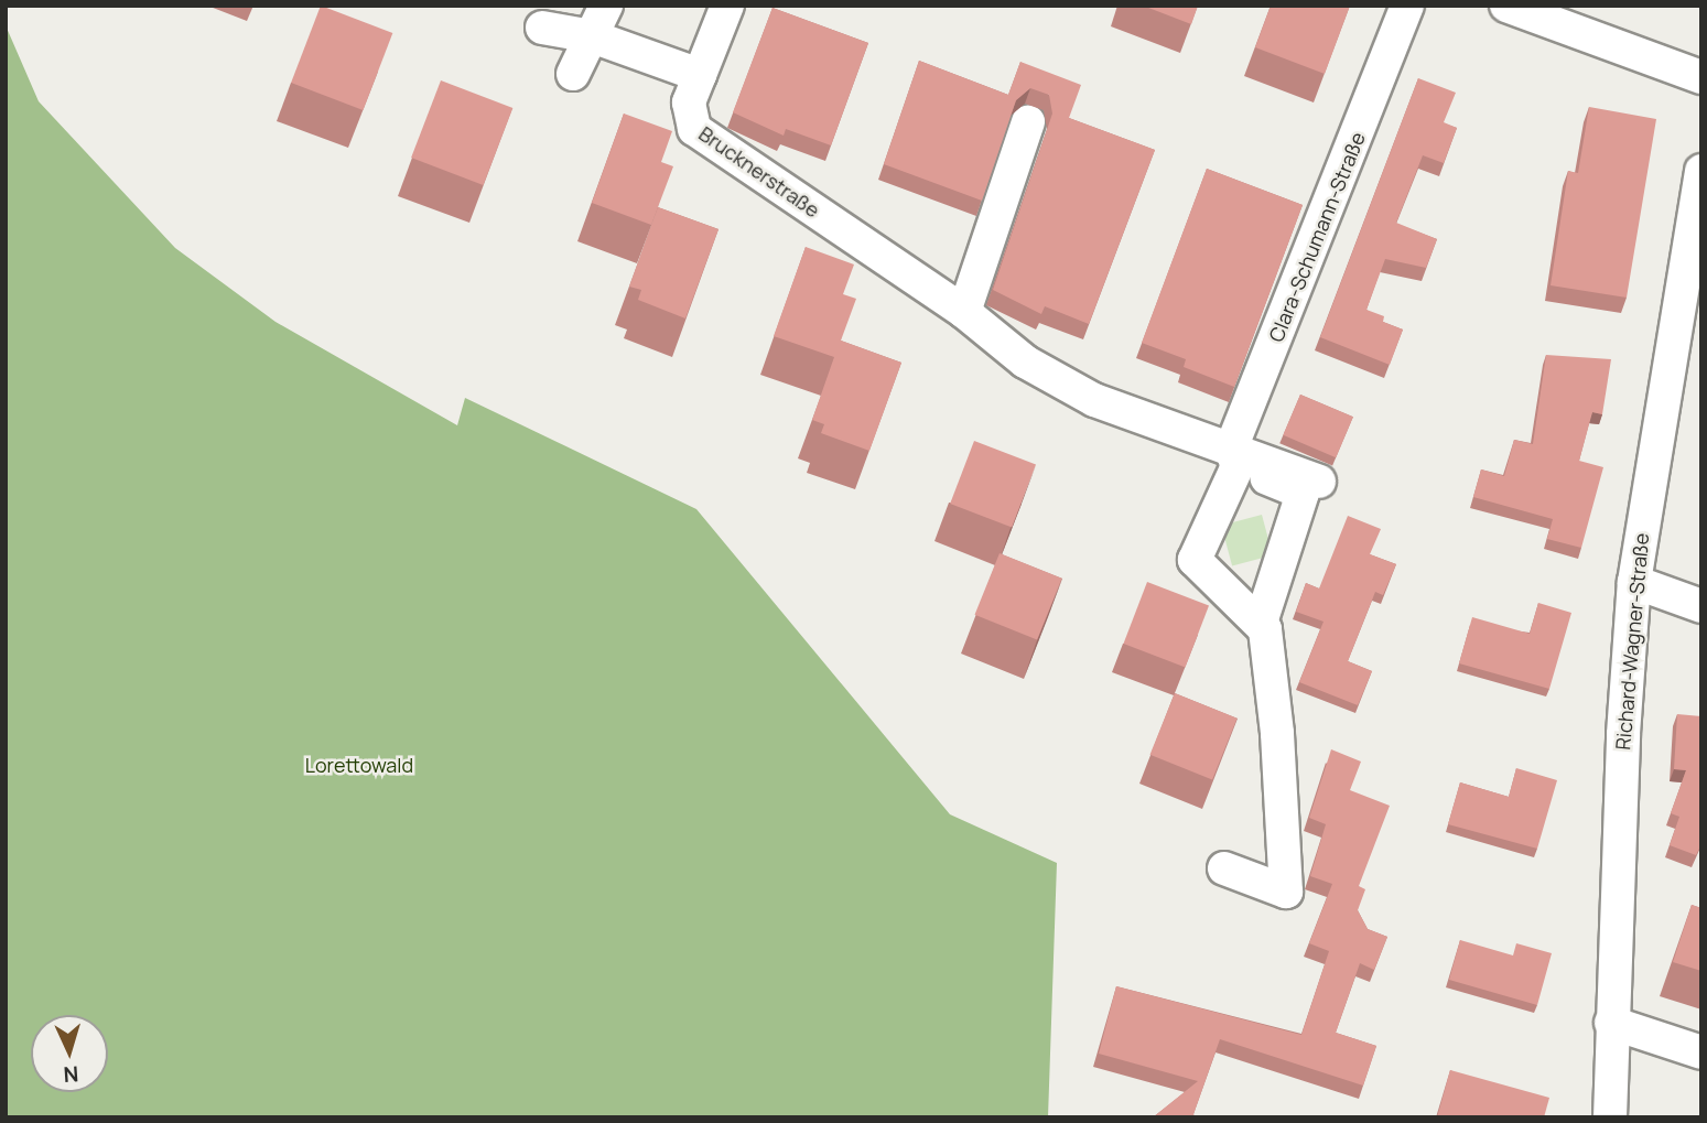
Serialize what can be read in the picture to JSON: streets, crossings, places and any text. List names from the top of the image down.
{
  "streets": {
    "street": ["Brucknerstraße", "Clara-Schumann-Straße", "Richard-Wagner-Straße"]
  },
  "crossings": [
    ["Brucknerstraße", "Clara-Schumann-Straße"]
  ],
  "parks": ["Lorettowald"],
  "north": "bottom"
}
